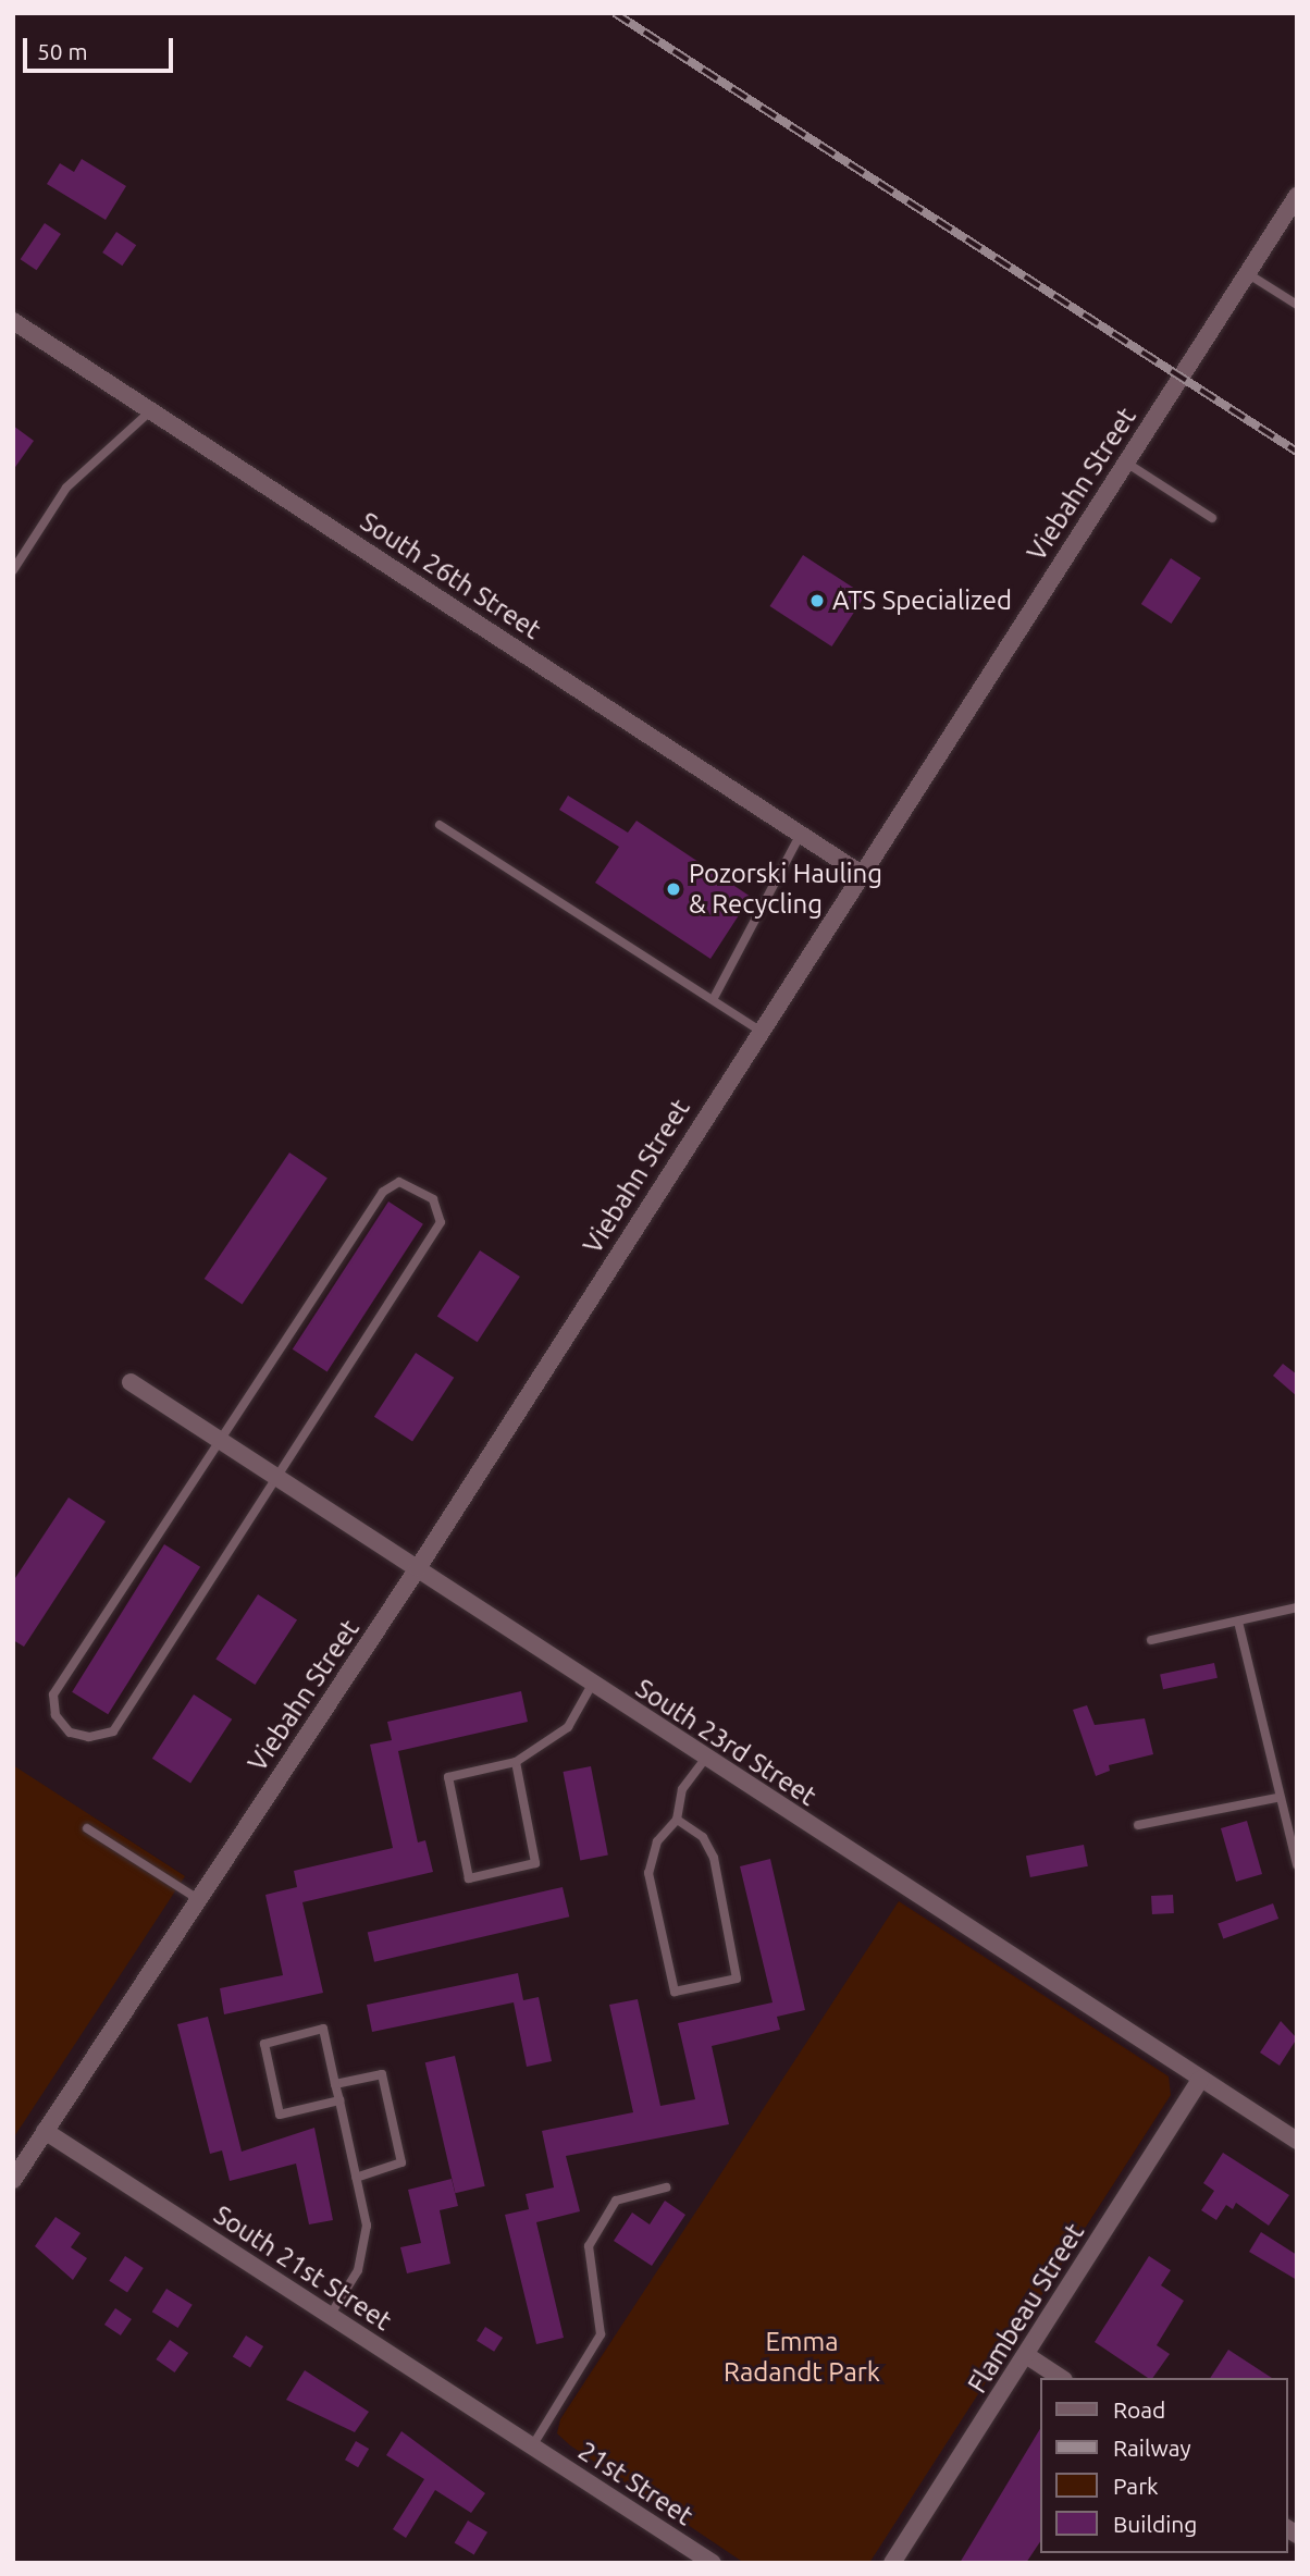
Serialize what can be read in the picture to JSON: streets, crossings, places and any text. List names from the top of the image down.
{
  "streets": {
    "street": [
      "Viebahn Street",
      "South 26th Street",
      "South 23rd Street",
      "South 21st Street",
      "Flambeau Street",
      "21st Street"
    ]
  },
  "crossings": [
    ["Viebahn Street", "South 26th Street"],
    ["Viebahn Street", "South 23rd Street"],
    ["Viebahn Street", "South 21st Street"],
    ["South 23rd Street", "Flambeau Street"],
    ["South 21st Street", "21st Street"]
  ],
  "parks": ["Emma Radandt Park"],
  "places": ["ATS Specialized", "Pozorski Hauling & Recycling"],
  "legend": [
    "Road",
    "Railway",
    "Park",
    "Building"
  ],
  "scale_bar": "50 m"
}
